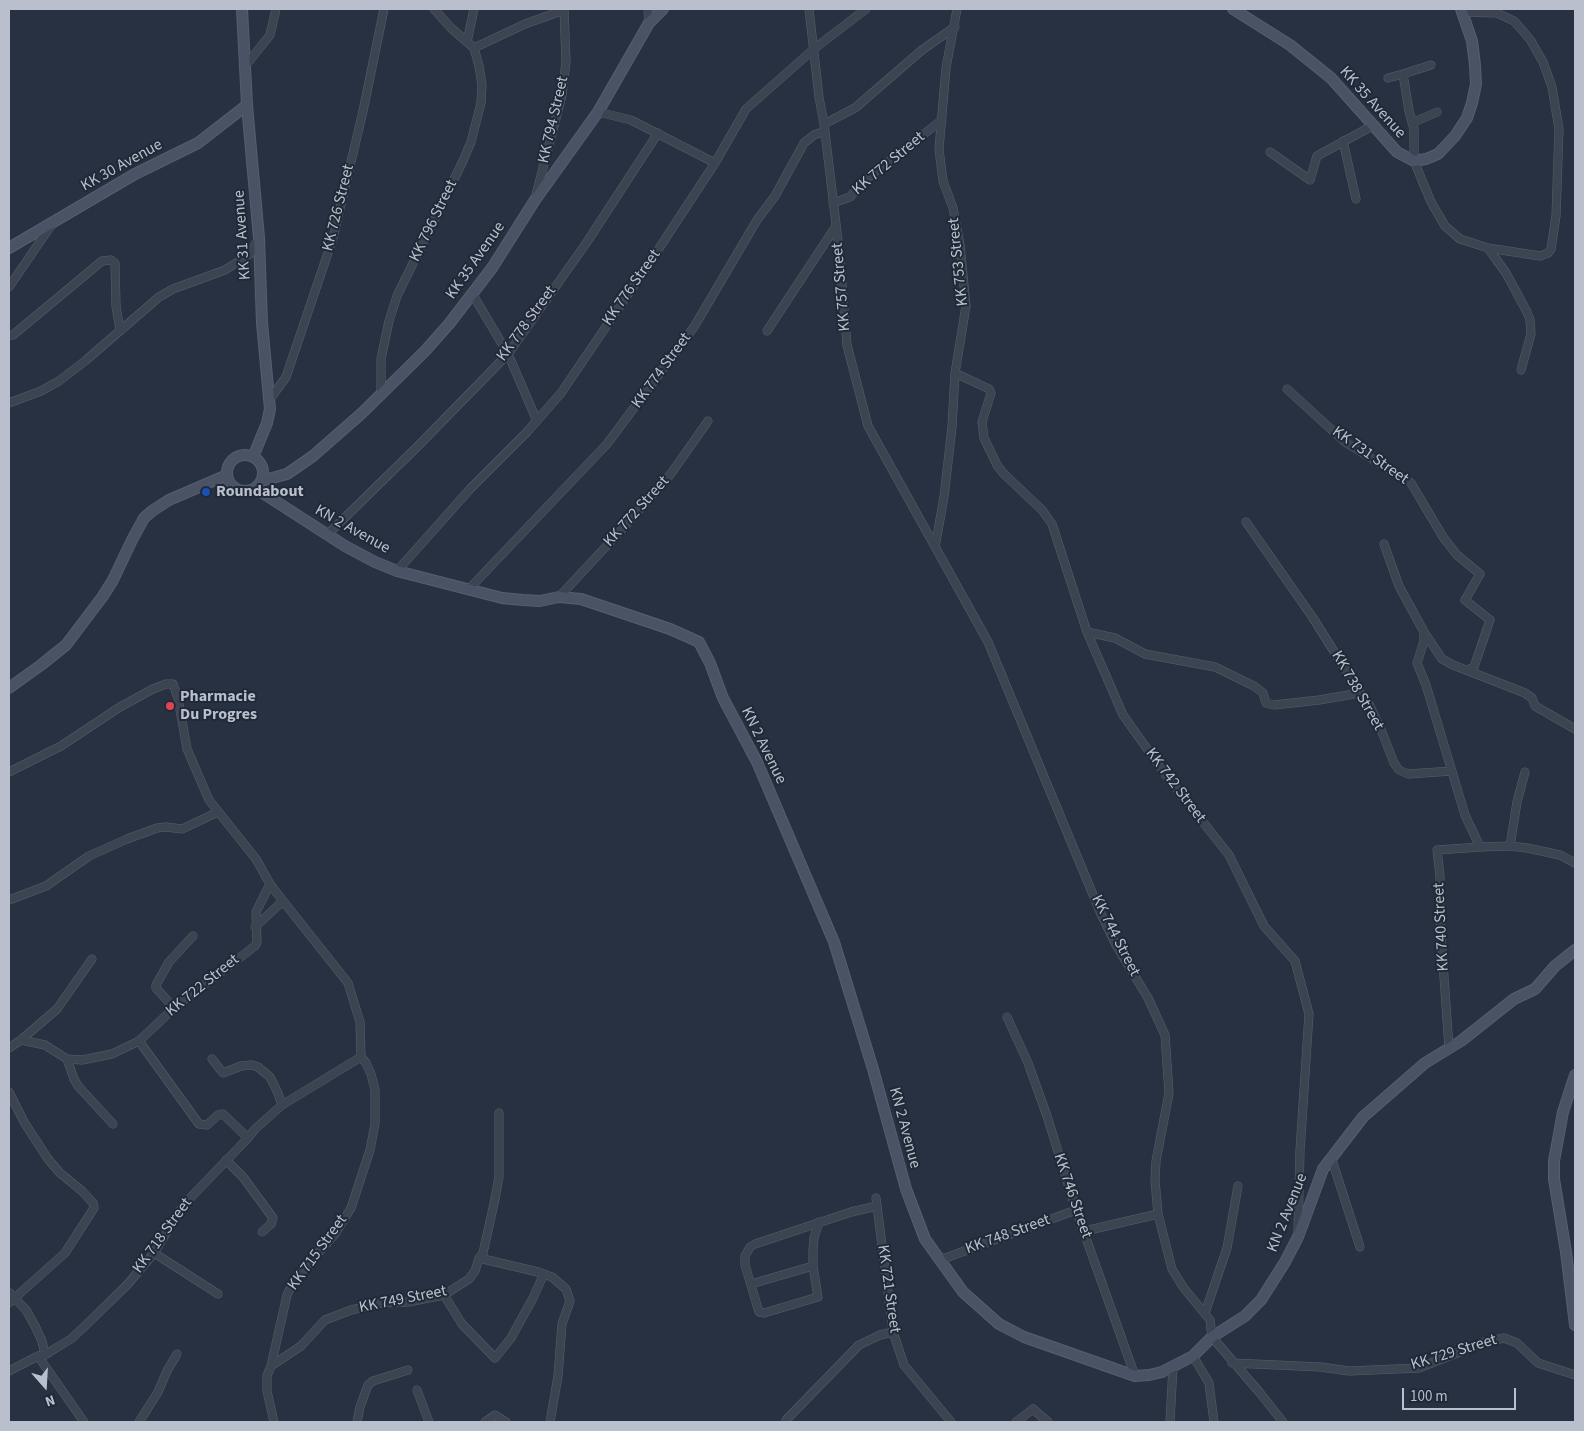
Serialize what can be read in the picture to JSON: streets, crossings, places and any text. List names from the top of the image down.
{
  "streets": {
    "main road": [
      "KK 35 Avenue",
      "KK 30 Avenue",
      "KK 31 Avenue",
      "KN 2 Avenue"
    ],
    "street": [
      "KK 794 Street",
      "KK 772 Street",
      "KK 726 Street",
      "KK 796 Street",
      "KK 753 Street",
      "KK 757 Street",
      "KK 776 Street",
      "KK 778 Street",
      "KK 774 Street",
      "KK 731 Street",
      "KK 738 Street",
      "KK 742 Street",
      "KK 740 Street",
      "KK 744 Street",
      "KK 722 Street",
      "KK 746 Street",
      "KK 748 Street",
      "KK 718 Street",
      "KK 715 Street",
      "KK 721 Street",
      "KK 749 Street",
      "KK 729 Street"
    ]
  },
  "crossings": [
    ["KK 35 Avenue", "KK 794 Street"],
    ["KK 35 Avenue", "KK 796 Street"],
    ["KK 35 Avenue", "KK 31 Avenue"],
    ["KK 35 Avenue", "KN 2 Avenue"],
    ["KK 772 Street", "KK 753 Street"],
    ["KK 772 Street", "KK 757 Street"],
    ["KK 772 Street", "KN 2 Avenue"],
    ["KK 30 Avenue", "KK 31 Avenue"],
    ["KK 726 Street", "KK 31 Avenue"],
    ["KK 31 Avenue", "KN 2 Avenue"],
    ["KK 753 Street", "KK 757 Street"],
    ["KK 753 Street", "KK 774 Street"],
    ["KK 753 Street", "KK 742 Street"],
    ["KK 753 Street", "KK 744 Street"],
    ["KK 757 Street", "KK 776 Street"],
    ["KK 757 Street", "KK 774 Street"],
    ["KK 757 Street", "KK 744 Street"],
    ["KK 776 Street", "KN 2 Avenue"],
    ["KK 778 Street", "KN 2 Avenue"],
    ["KK 774 Street", "KN 2 Avenue"],
    ["KN 2 Avenue", "KK 742 Street"],
    ["KN 2 Avenue", "KK 740 Street"],
    ["KN 2 Avenue", "KK 744 Street"],
    ["KN 2 Avenue", "KK 746 Street"],
    ["KN 2 Avenue", "KK 748 Street"],
    ["KK 746 Street", "KK 748 Street"],
    ["KK 718 Street", "KK 715 Street"],
    ["KK 715 Street", "KK 749 Street"]
  ],
  "places": ["Roundabout", "Pharmacie Du Progres"],
  "scale_bar": "100 m",
  "north": "bottom"
}
